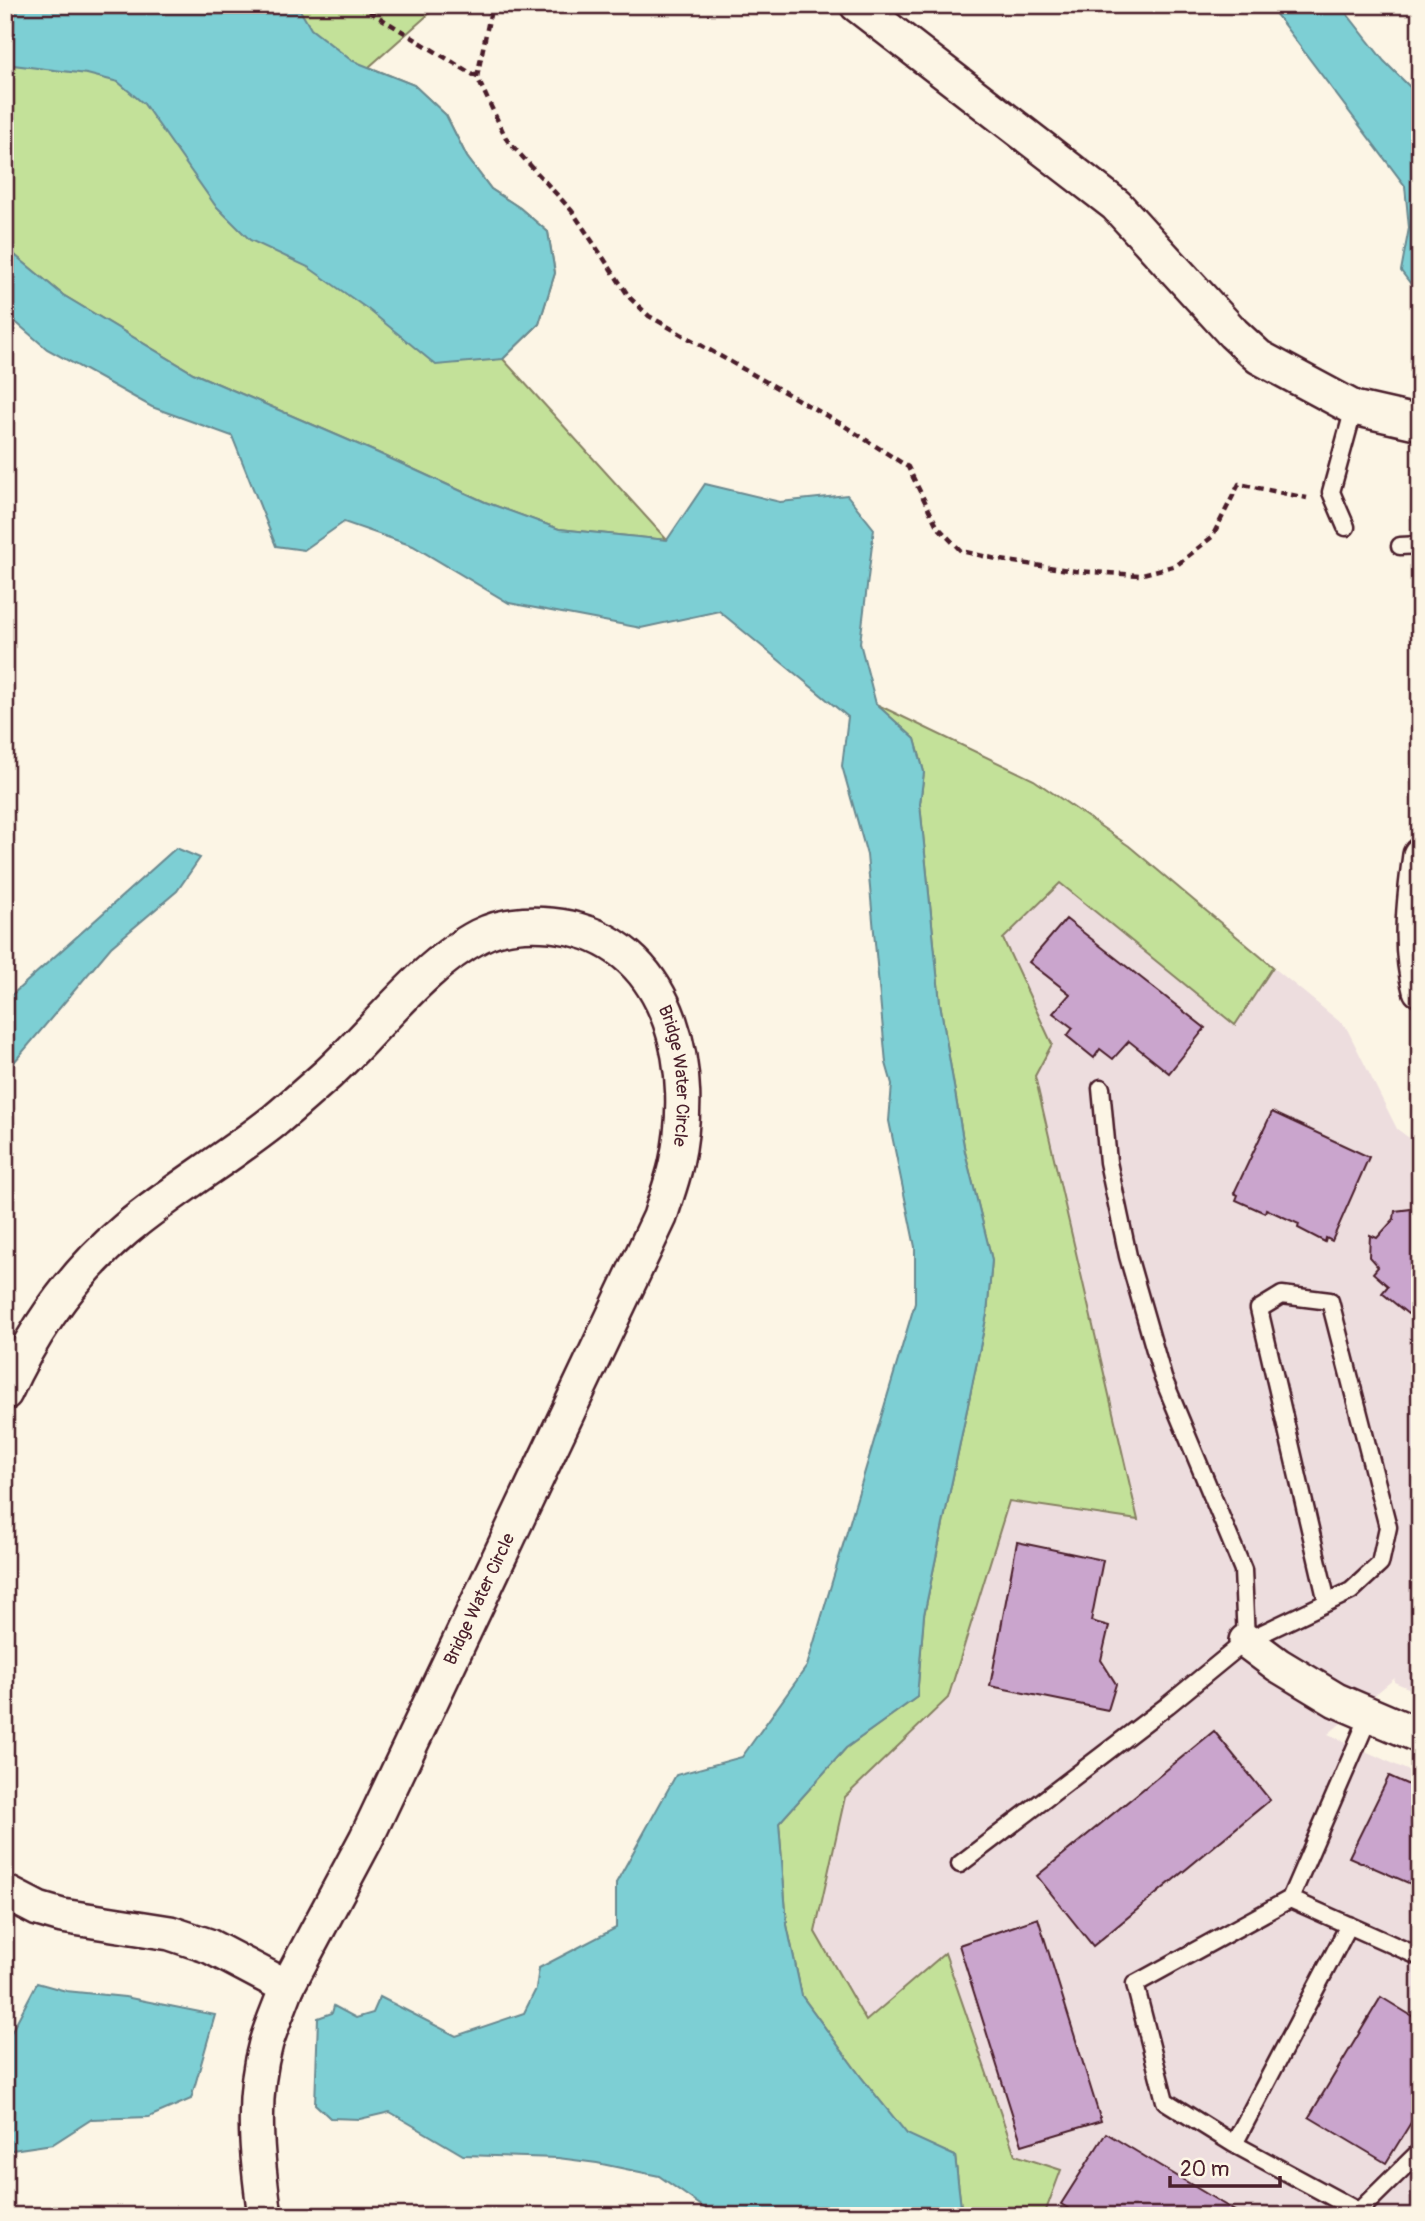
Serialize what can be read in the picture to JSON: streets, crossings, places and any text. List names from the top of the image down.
{
  "streets": {
    "street": ["Bridge Water Circle"]
  },
  "scale_bar": "20 m"
}
